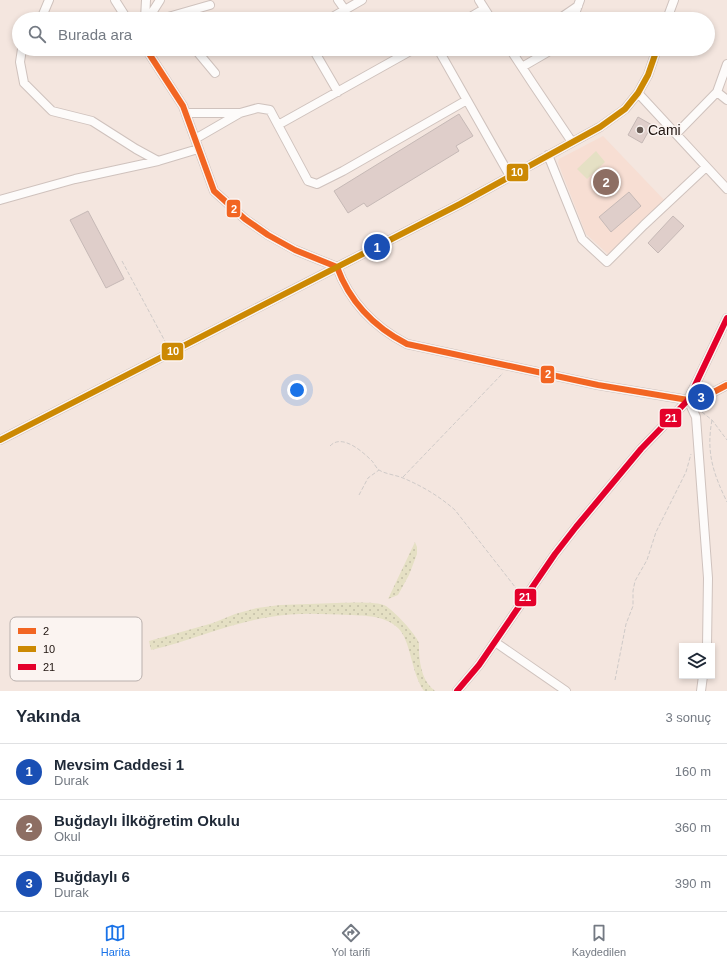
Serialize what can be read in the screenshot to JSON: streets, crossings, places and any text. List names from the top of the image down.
{
  "places": ["Cami"],
  "lines": ["transit line 2", "transit line 10", "transit line 21"],
  "legend": ["2", "10", "21"],
  "page": {
    "search": "Burada ara",
    "pins": ["2", "1", "3"],
    "heading": ["Yakında", "3 sonuç"],
    "list": [
      {
        "mark": "1",
        "name": "Mevsim Caddesi 1",
        "note": "Durak",
        "value": "160 m"
      },
      {
        "mark": "2",
        "name": "Buğdaylı İlköğretim Okulu",
        "note": "Okul",
        "value": "360 m"
      },
      {
        "mark": "3",
        "name": "Buğdaylı 6",
        "note": "Durak",
        "value": "390 m"
      }
    ],
    "nav": ["Harita", "Yol tarifi", "Kaydedilen"]
  }
}
